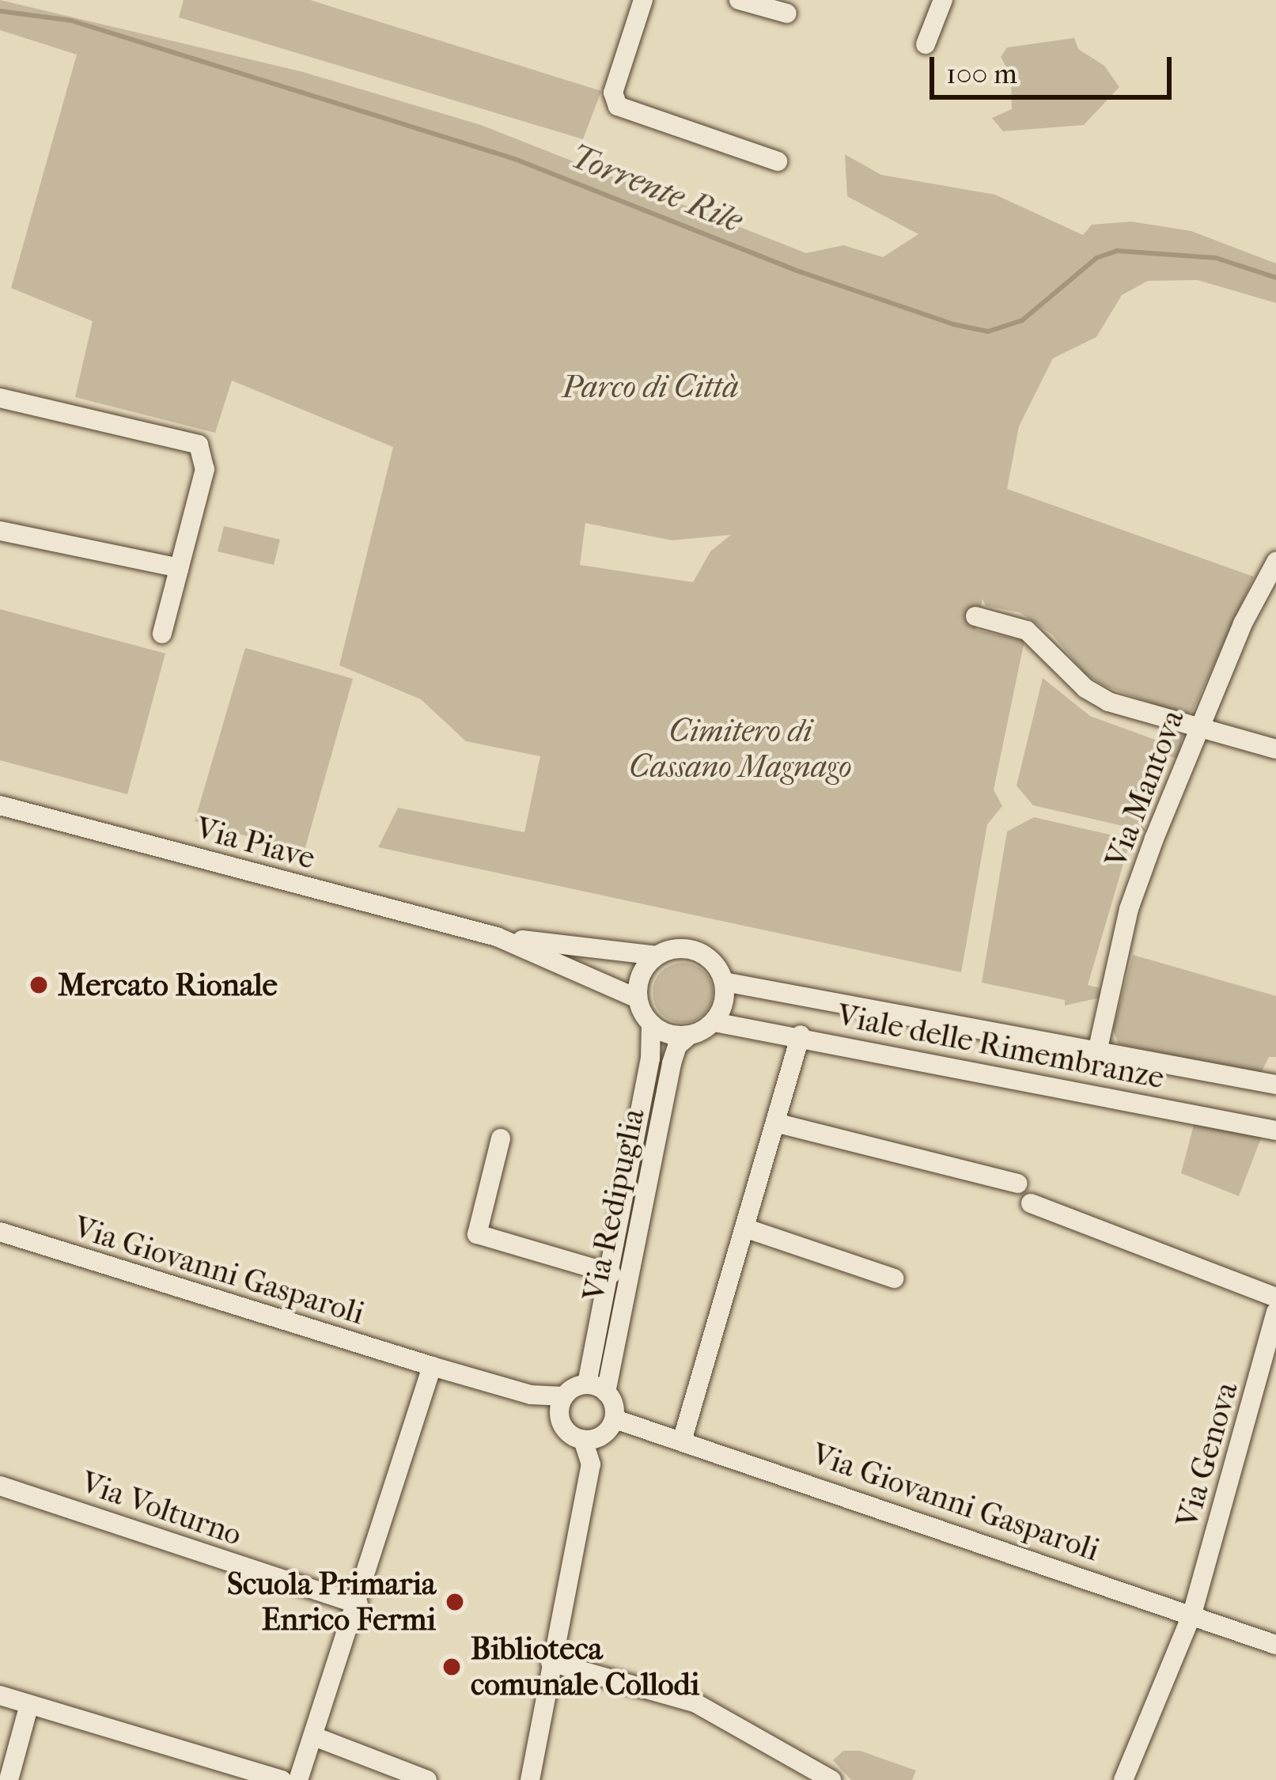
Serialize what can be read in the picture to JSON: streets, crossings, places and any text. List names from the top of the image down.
{
  "streets": {
    "street": [
      "Via Mantova",
      "Via Piave",
      "Viale delle Rimembranze",
      "Via Redipuglia",
      "Via Giovanni Gasparoli",
      "Via Genova",
      "Via Volturno"
    ]
  },
  "crossings": [
    ["Via Mantova", "Viale delle Rimembranze"],
    ["Via Piave", "Viale delle Rimembranze"],
    ["Via Piave", "Via Redipuglia"],
    ["Viale delle Rimembranze", "Via Redipuglia"],
    ["Via Redipuglia", "Via Giovanni Gasparoli"],
    ["Via Giovanni Gasparoli", "Via Genova"]
  ],
  "water": ["Torrente Rile"],
  "parks": ["Parco di Città", "Cimitero di Cassano Magnago"],
  "places": ["Mercato Rionale", "Scuola Primaria Enrico Fermi", "Biblioteca comunale Collodi"],
  "scale_bar": "100 m"
}
